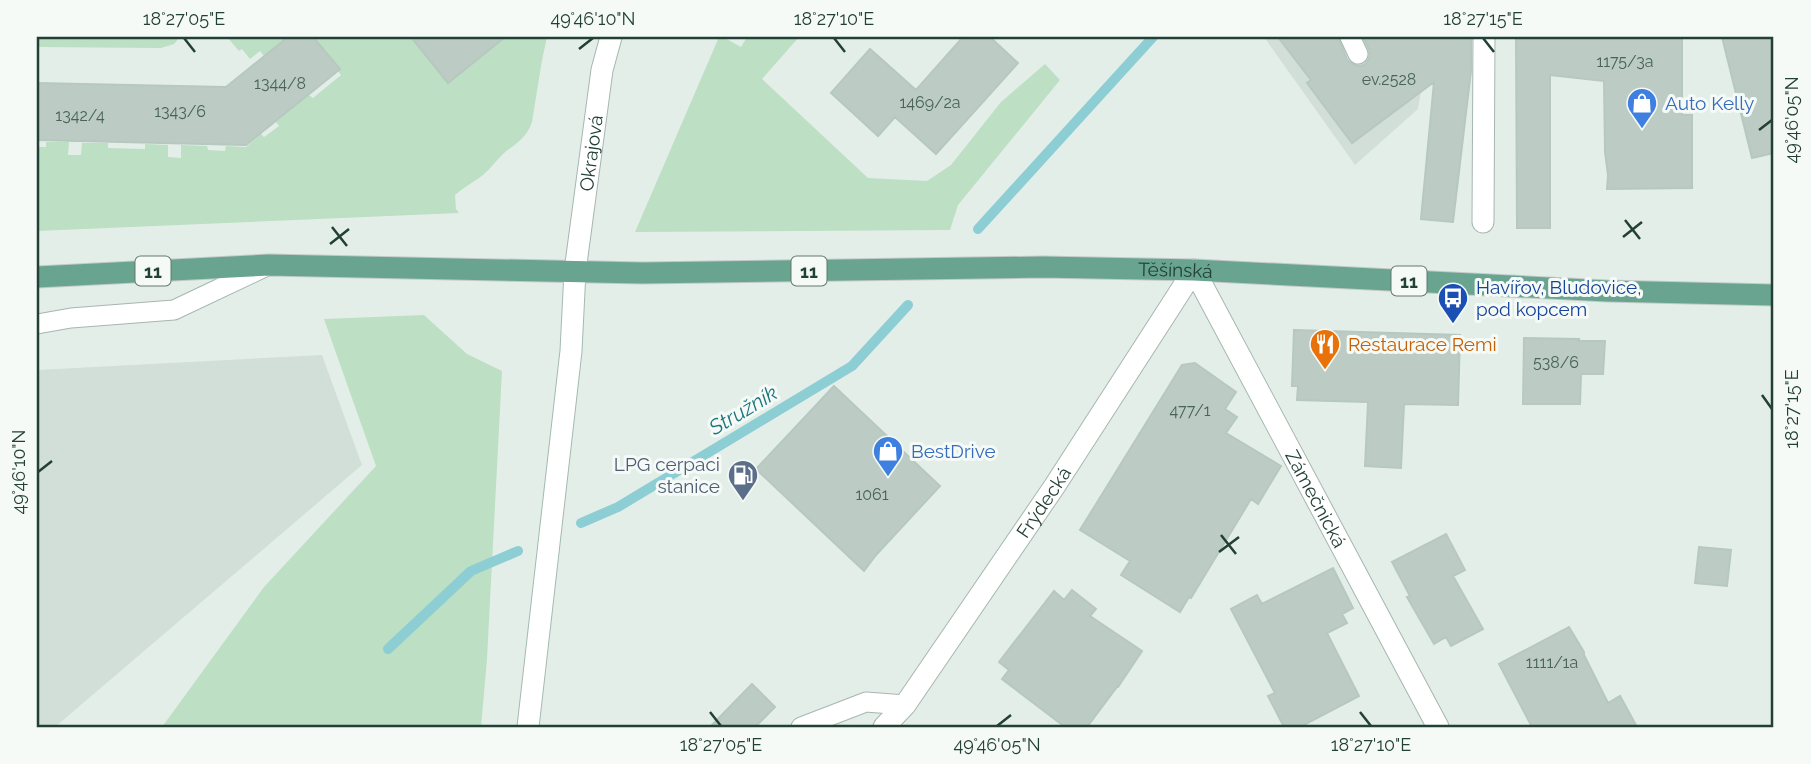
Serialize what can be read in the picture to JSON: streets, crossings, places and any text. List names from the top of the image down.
{
  "streets": {
    "main road": ["Těšínská", "11"],
    "street": ["Okrajová", "Zámečnická", "Frýdecká"]
  },
  "crossings": [
    ["Okrajová", "Těšínská"],
    ["Okrajová", "11"],
    ["Těšínská", "11"],
    ["Těšínská", "Zámečnická"],
    ["Těšínská", "Frýdecká"],
    ["Zámečnická", "Frýdecká"]
  ],
  "water": ["Stružník"],
  "places": {
    "shop": ["Auto Kelly", "BestDrive"],
    "bus stop": ["Havířov, Bludovice, pod kopcem"],
    "restaurant": ["Restaurace Remi"],
    "fuel station": ["LPG cerpaci stanice"]
  },
  "house_numbers": [
    "1175/3a",
    "ev.2528",
    "1344/8",
    "1469/2a",
    "1343/6",
    "1342/4",
    "538/6",
    "477/1",
    "1061",
    "1111/1a"
  ],
  "coordinates": [
    "18°27'05\"E",
    "49°46'10\"N",
    "18°27'10\"E",
    "18°27'15\"E",
    "49°46'05\"N"
  ]
}
